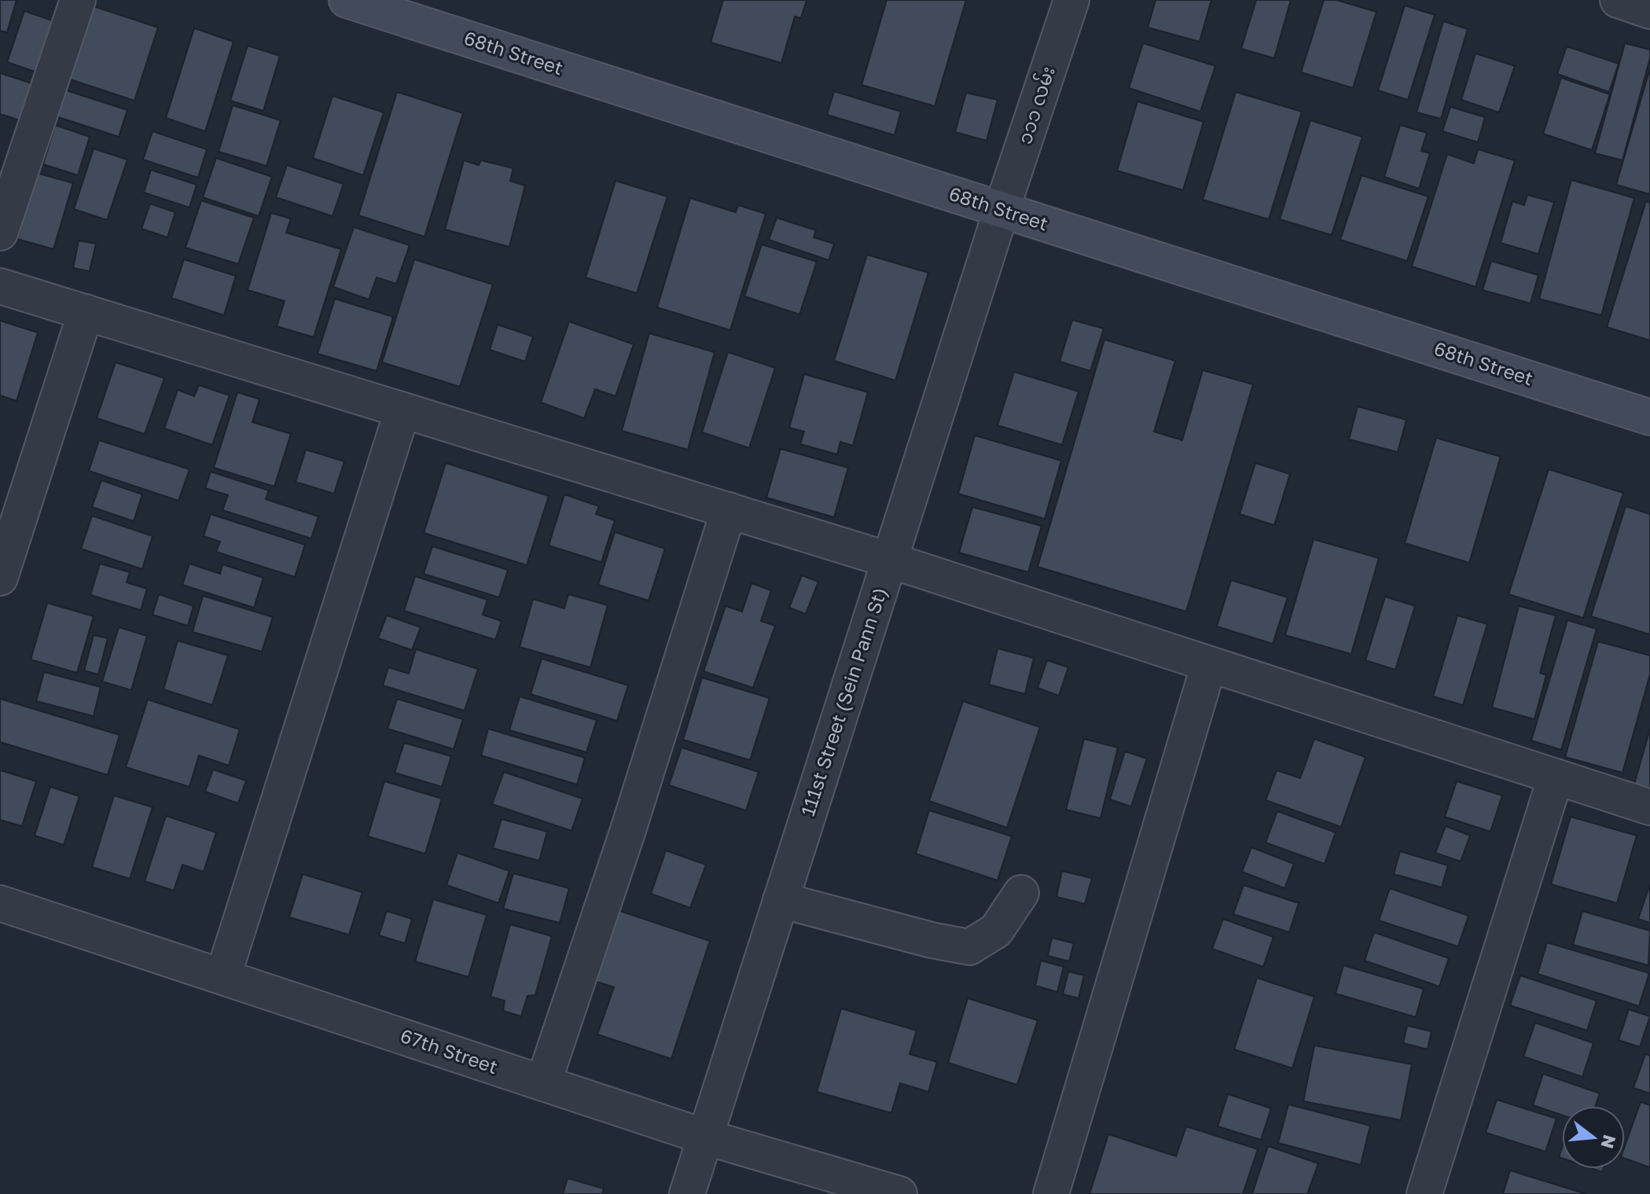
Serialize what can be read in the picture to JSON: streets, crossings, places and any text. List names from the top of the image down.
{
  "streets": {
    "main road": ["68th Street"],
    "street": ["၁၁၁ လမ်း", "111st Street (Sein Pann St)", "67th Street"]
  },
  "crossings": [
    ["68th Street", "၁၁၁ လမ်း"],
    ["68th Street", "111st Street (Sein Pann St)"],
    ["၁၁၁ လမ်း", "111st Street (Sein Pann St)"],
    ["111st Street (Sein Pann St)", "67th Street"]
  ],
  "north": "right"
}
